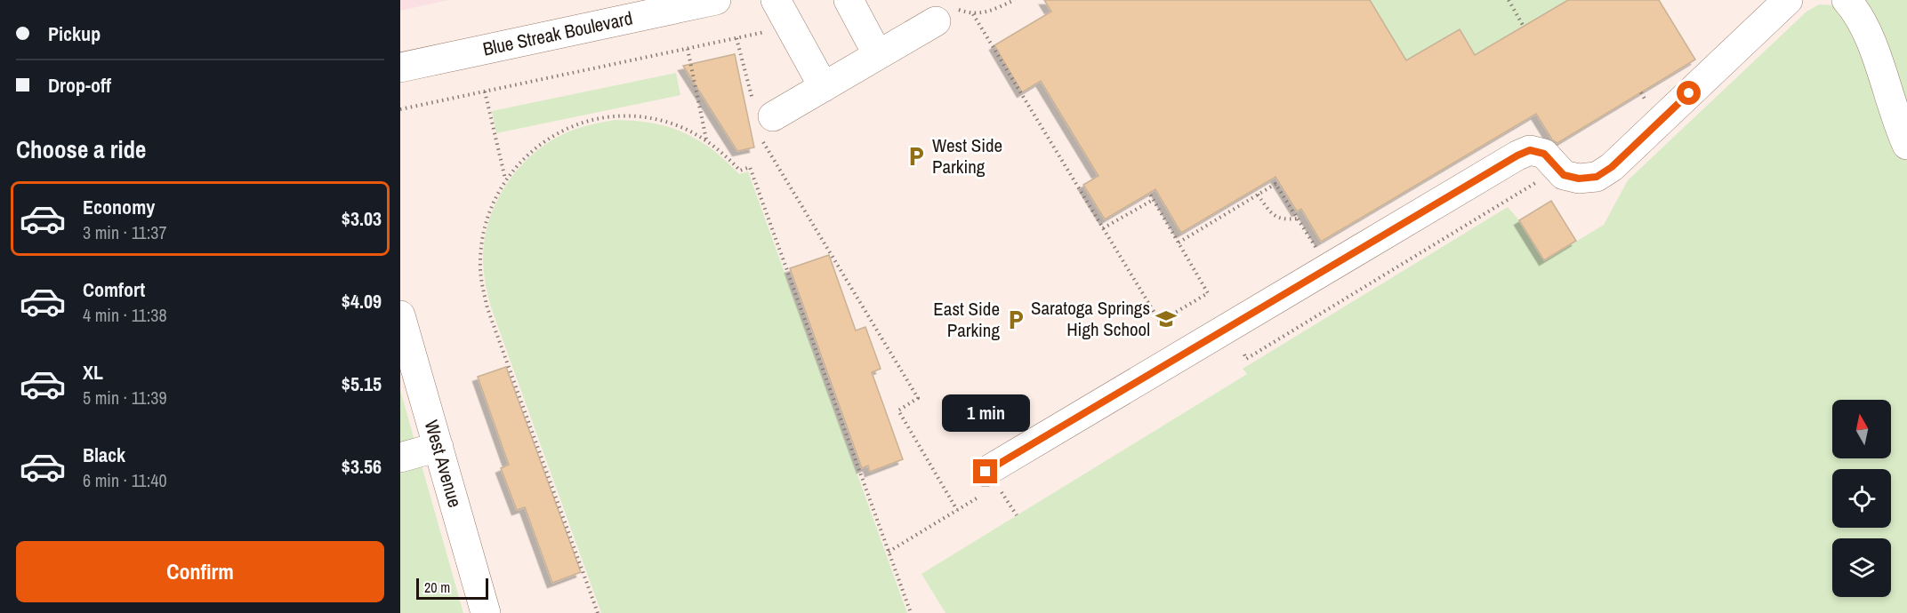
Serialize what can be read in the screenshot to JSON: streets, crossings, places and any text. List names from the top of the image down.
{
  "streets": {
    "street": ["Blue Streak Boulevard", "West Avenue"]
  },
  "places": {
    "parking": ["West Side Parking", "East Side Parking"],
    "school or university": ["Saratoga Springs High School"]
  },
  "scale_bar": "20 m",
  "north": "top",
  "page": {
    "banner": ["Pickup", "Drop-off"],
    "heading": "Choose a ride",
    "list": [
      {
        "name": "Economy",
        "note": "3 min · 11:37",
        "value": "$3.03"
      },
      {
        "name": "Comfort",
        "note": "4 min · 11:38",
        "value": "$4.09"
      },
      {
        "name": "XL",
        "note": "5 min · 11:39",
        "value": "$5.15"
      },
      {
        "name": "Black",
        "note": "6 min · 11:40",
        "value": "$3.56"
      }
    ],
    "bubble": "1 min",
    "buttons": "Confirm",
    "scale": "20 m"
  }
}
